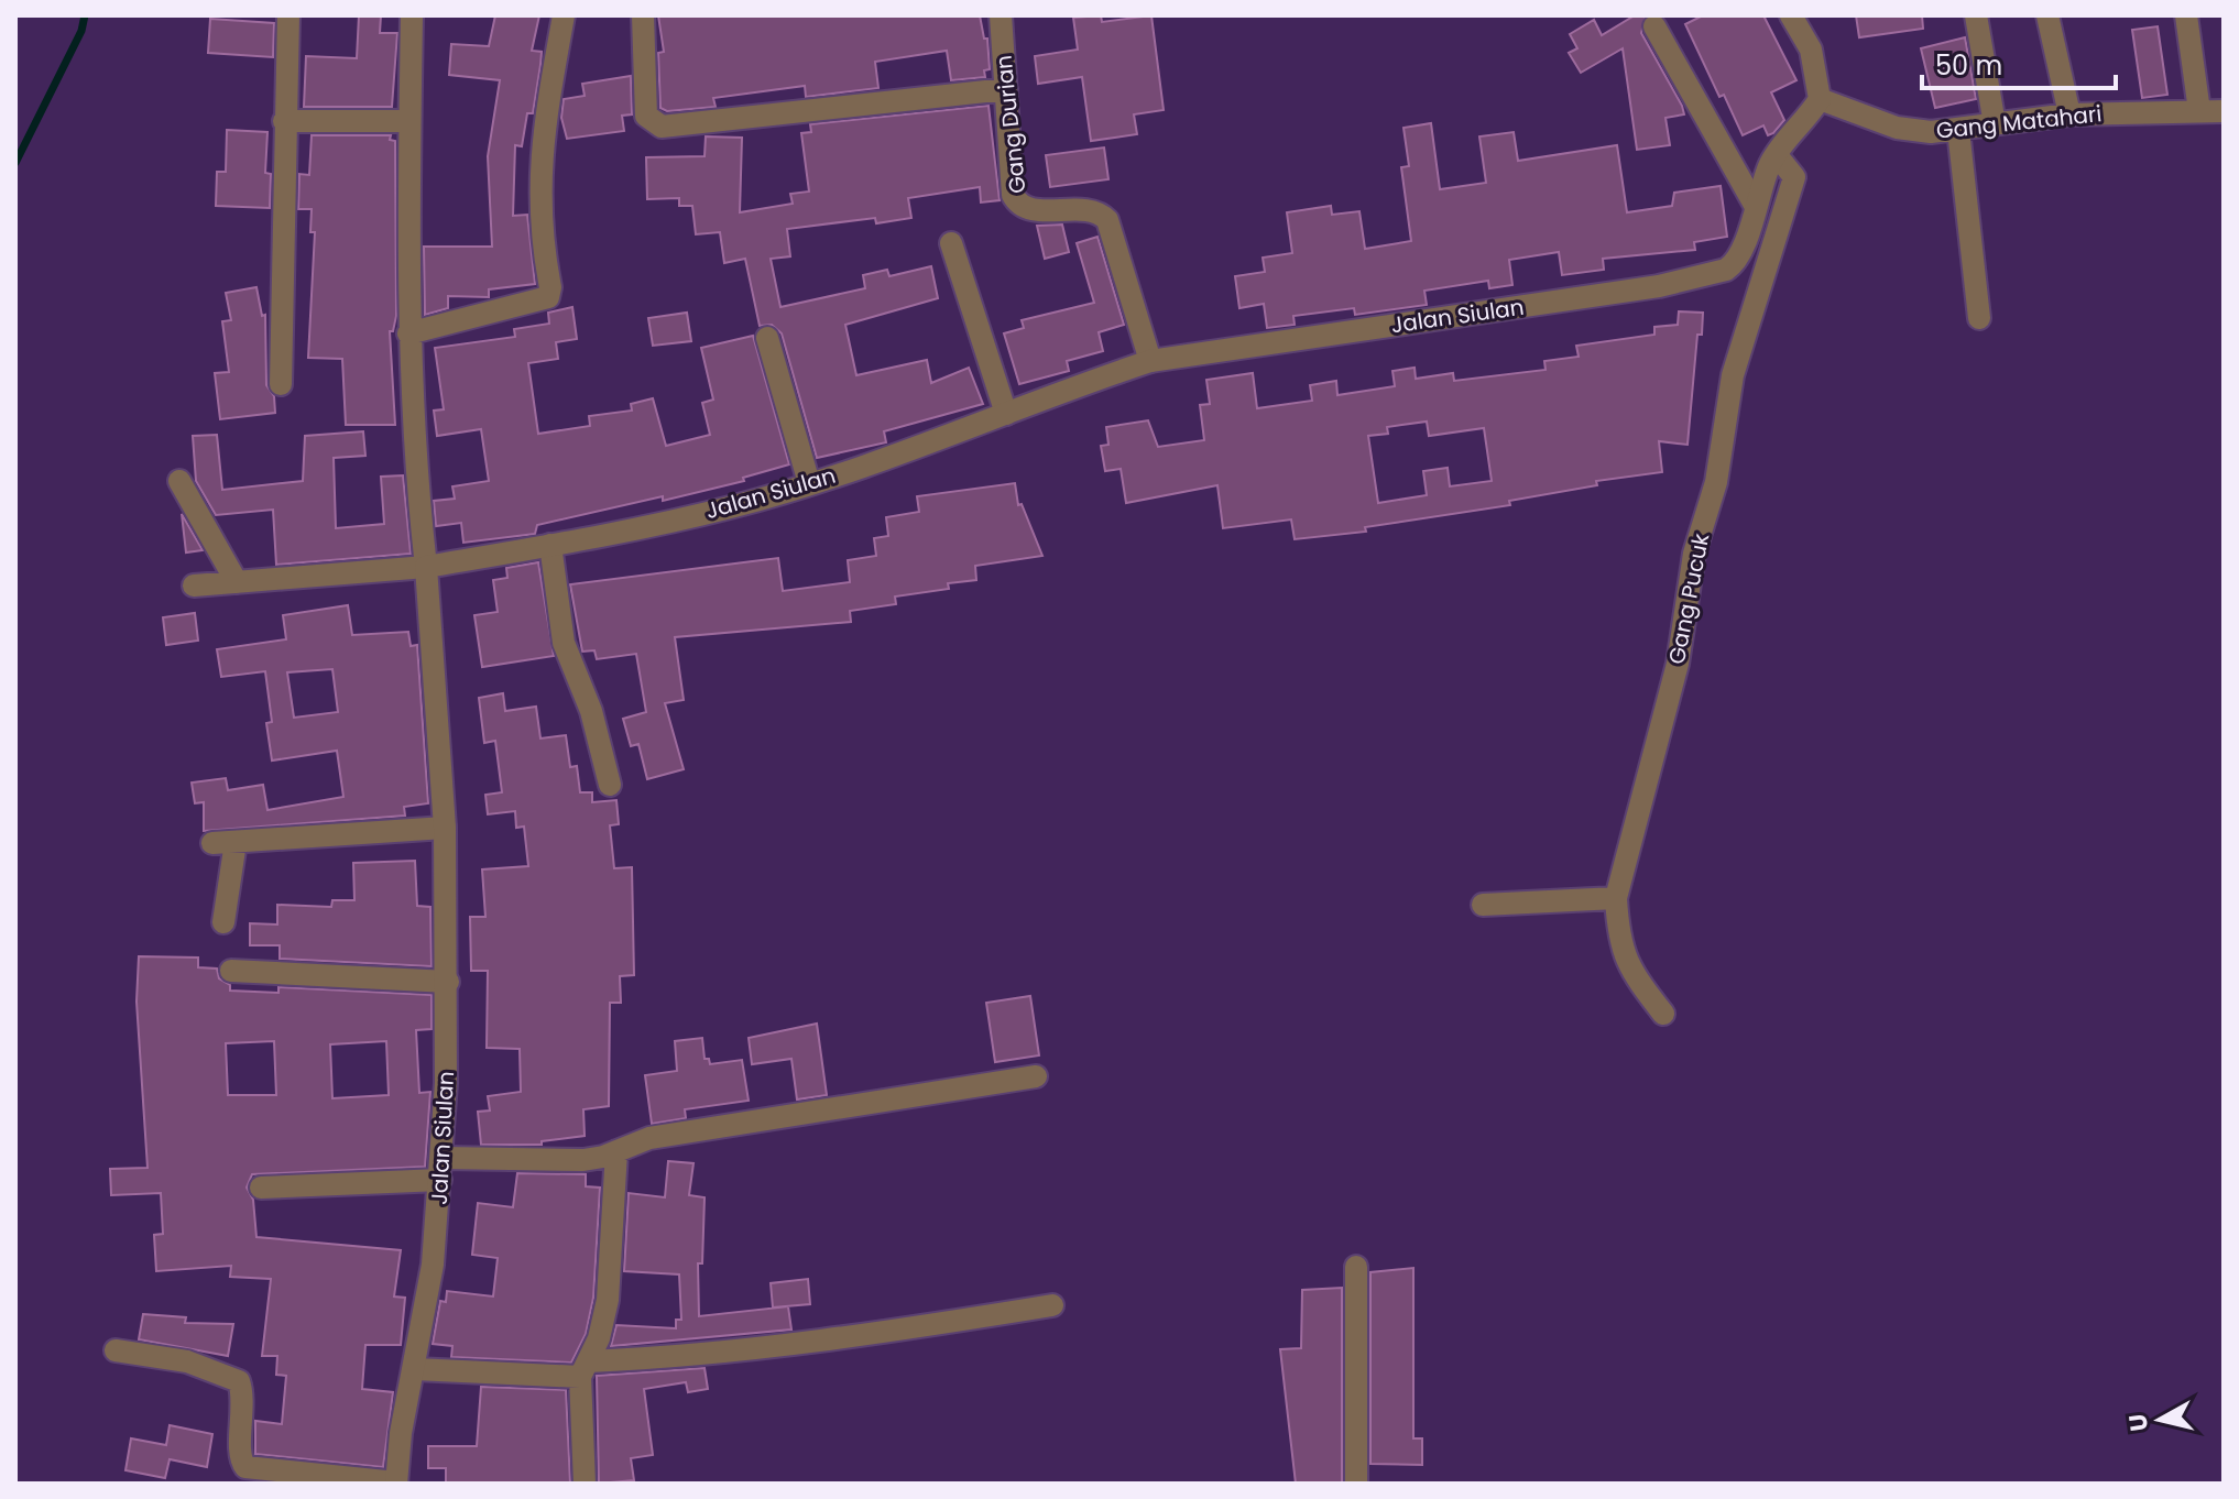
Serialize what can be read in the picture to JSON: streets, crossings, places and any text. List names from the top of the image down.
{
  "streets": {
    "street": [
      "Gang Matahari",
      "Gang Durian",
      "Jalan Siulan",
      "Gang Pucuk"
    ]
  },
  "crossings": [
    ["Gang Matahari", "Jalan Siulan"],
    ["Gang Durian", "Jalan Siulan"],
    ["Jalan Siulan", "Gang Pucuk"]
  ],
  "scale_bar": "50 m",
  "north": "left"
}
